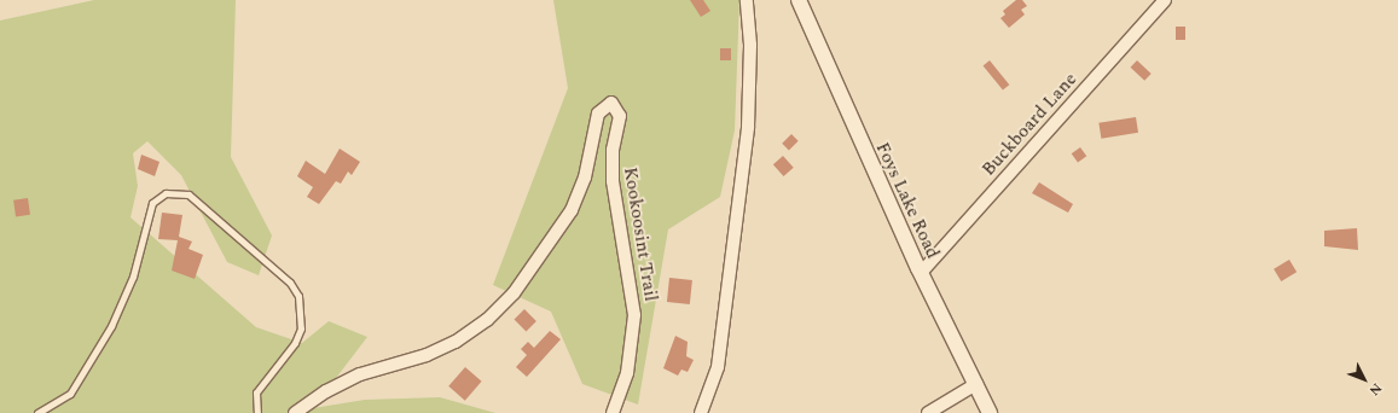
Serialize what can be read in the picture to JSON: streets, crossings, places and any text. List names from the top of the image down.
{
  "streets": {
    "street": ["Buckboard Lane", "Foys Lake Road", "Kookoosint Trail"]
  },
  "crossings": [
    ["Buckboard Lane", "Foys Lake Road"]
  ],
  "north": "bottom right"
}
